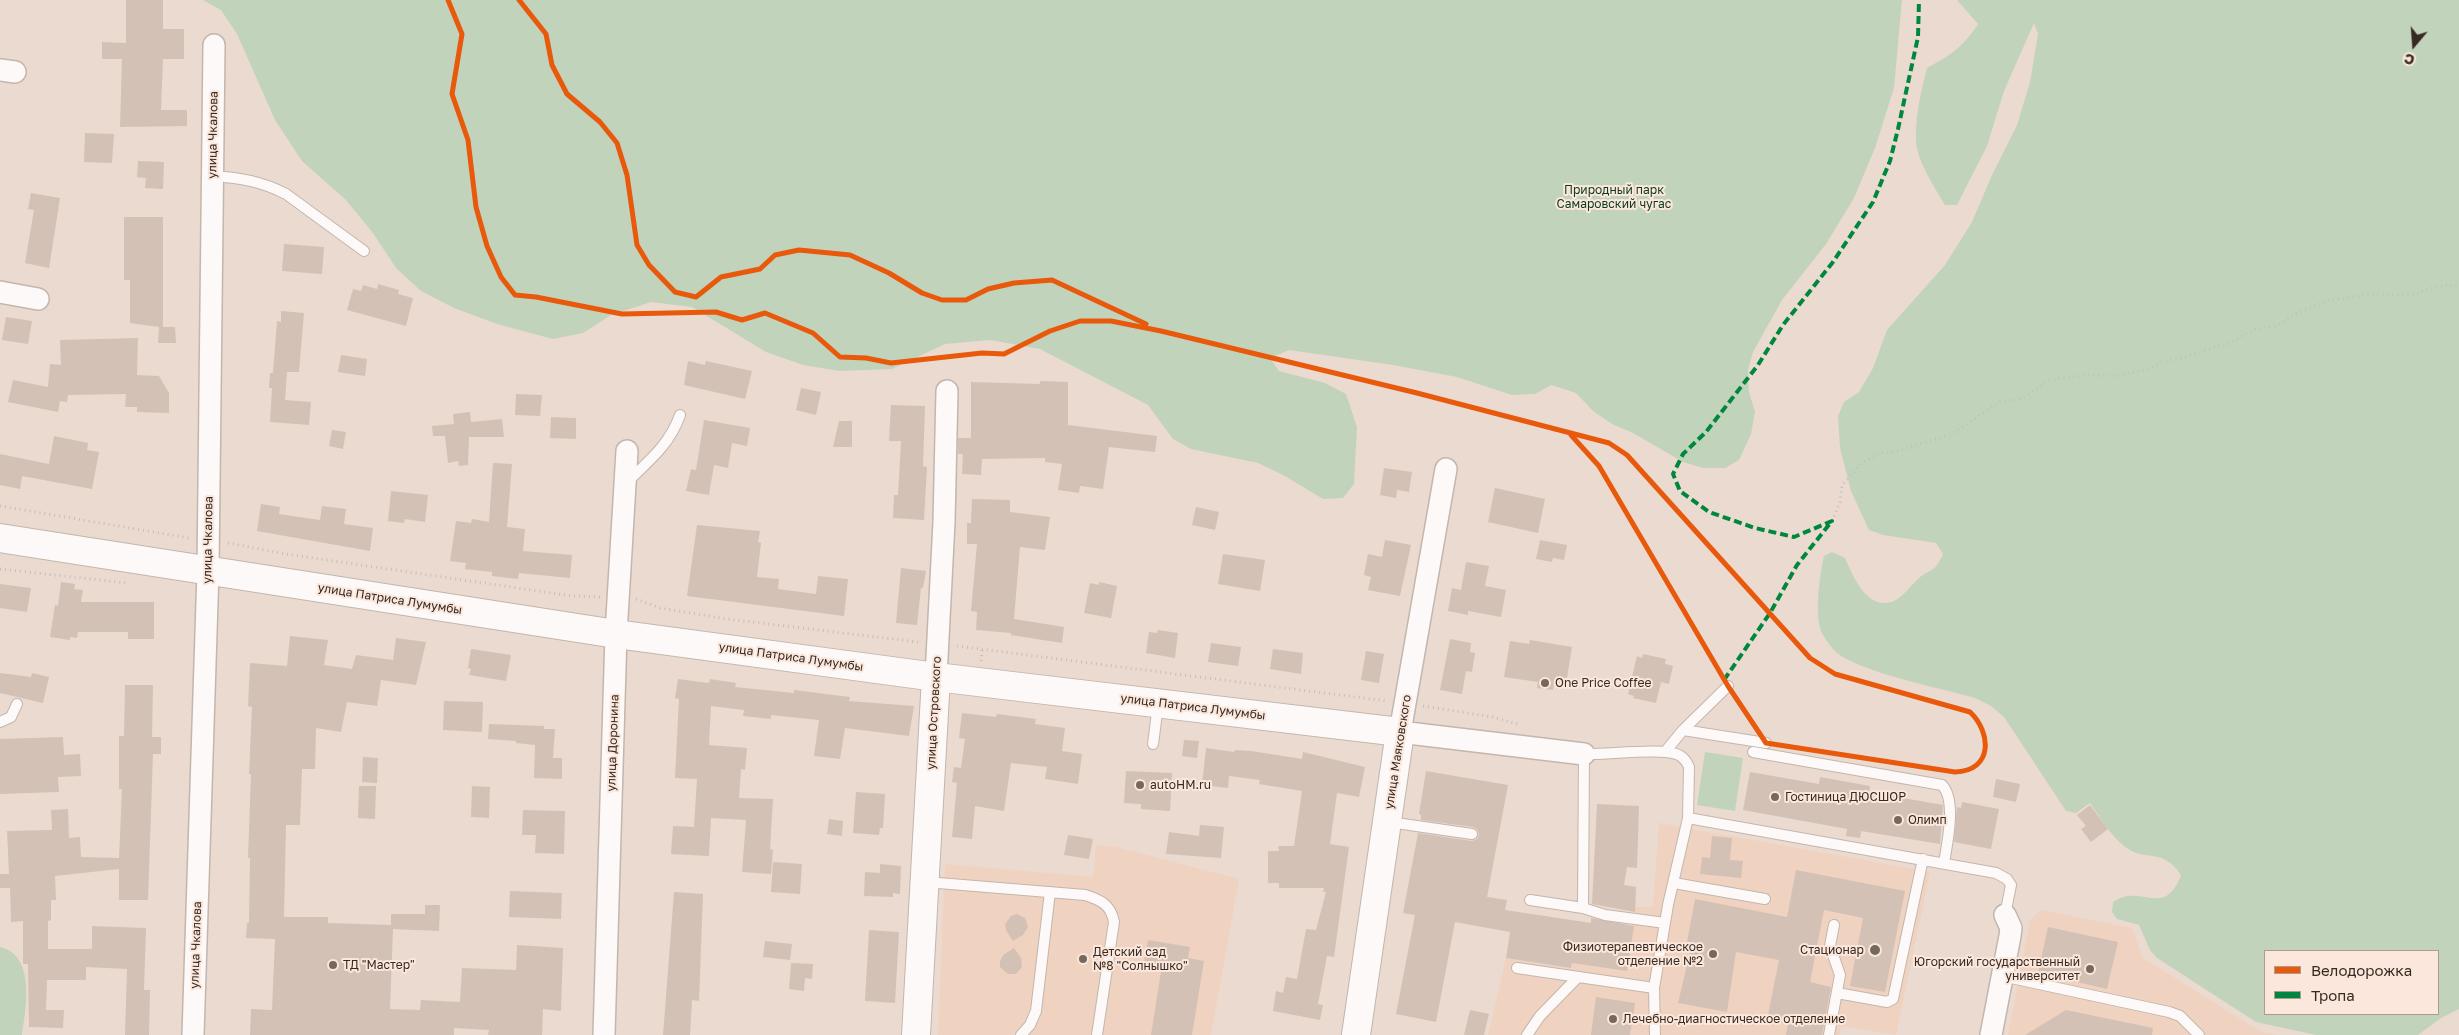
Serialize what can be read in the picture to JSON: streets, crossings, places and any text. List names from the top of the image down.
{
  "streets": {
    "street": [
      "улица Чкалова",
      "улица Патриса Лумумбы",
      "улица Островского",
      "улица Доронина",
      "улица Маяковского"
    ]
  },
  "crossings": [
    ["улица Чкалова", "улица Патриса Лумумбы"],
    ["улица Патриса Лумумбы", "улица Островского"],
    ["улица Патриса Лумумбы", "улица Доронина"],
    ["улица Патриса Лумумбы", "улица Маяковского"]
  ],
  "parks": ["Природный парк Самаровский чугас"],
  "places": [
    "One Price Coffee",
    "autoHM.ru",
    "Гостиница ДЮСШОР",
    "Олимп",
    "Стационар",
    "Физиотерапевтическое отделение №2",
    "Детский сад №8 \"Солнышко\"",
    "ТД \"Мастер\"",
    "Югорский государственный университет",
    "Лечебно-диагностическое отделение"
  ],
  "legend": ["Велодорожка", "Тропа"],
  "north": "bottom"
}
